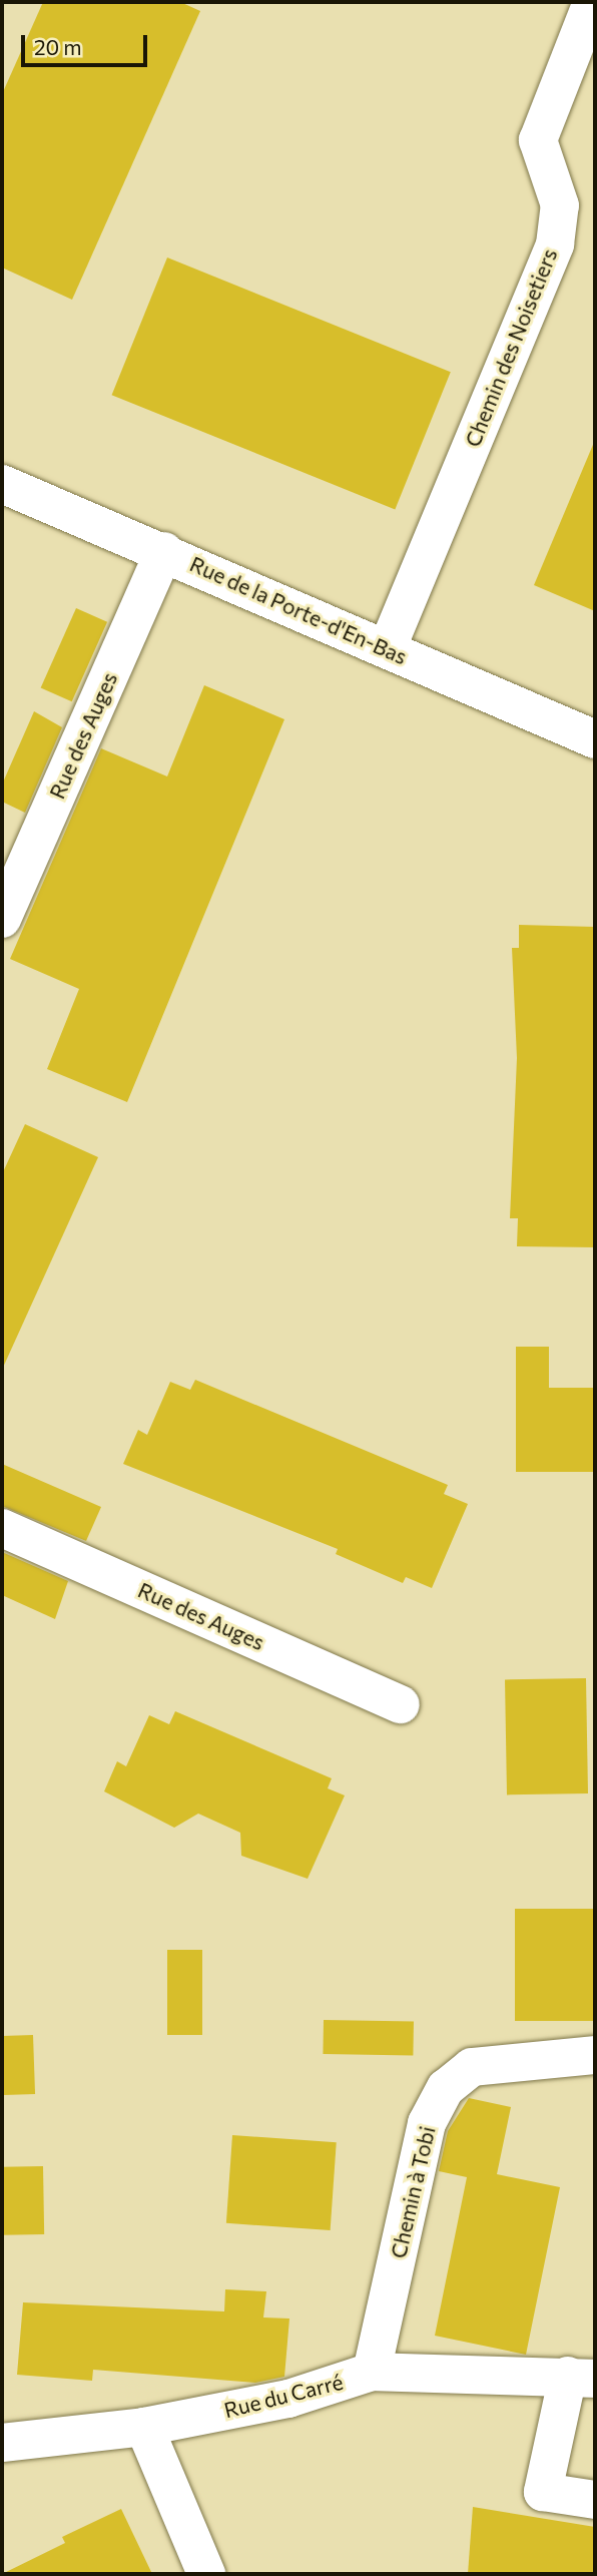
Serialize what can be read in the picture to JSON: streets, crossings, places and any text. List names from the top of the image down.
{
  "streets": {
    "street": [
      "Chemin des Noisetiers",
      "Rue de la Porte-d'En-Bas",
      "Rue des Auges",
      "Chemin à Tobi",
      "Rue du Carré"
    ]
  },
  "crossings": [
    ["Chemin des Noisetiers", "Rue de la Porte-d'En-Bas"],
    ["Rue de la Porte-d'En-Bas", "Rue des Auges"],
    ["Chemin à Tobi", "Rue du Carré"]
  ],
  "scale_bar": "20 m"
}
